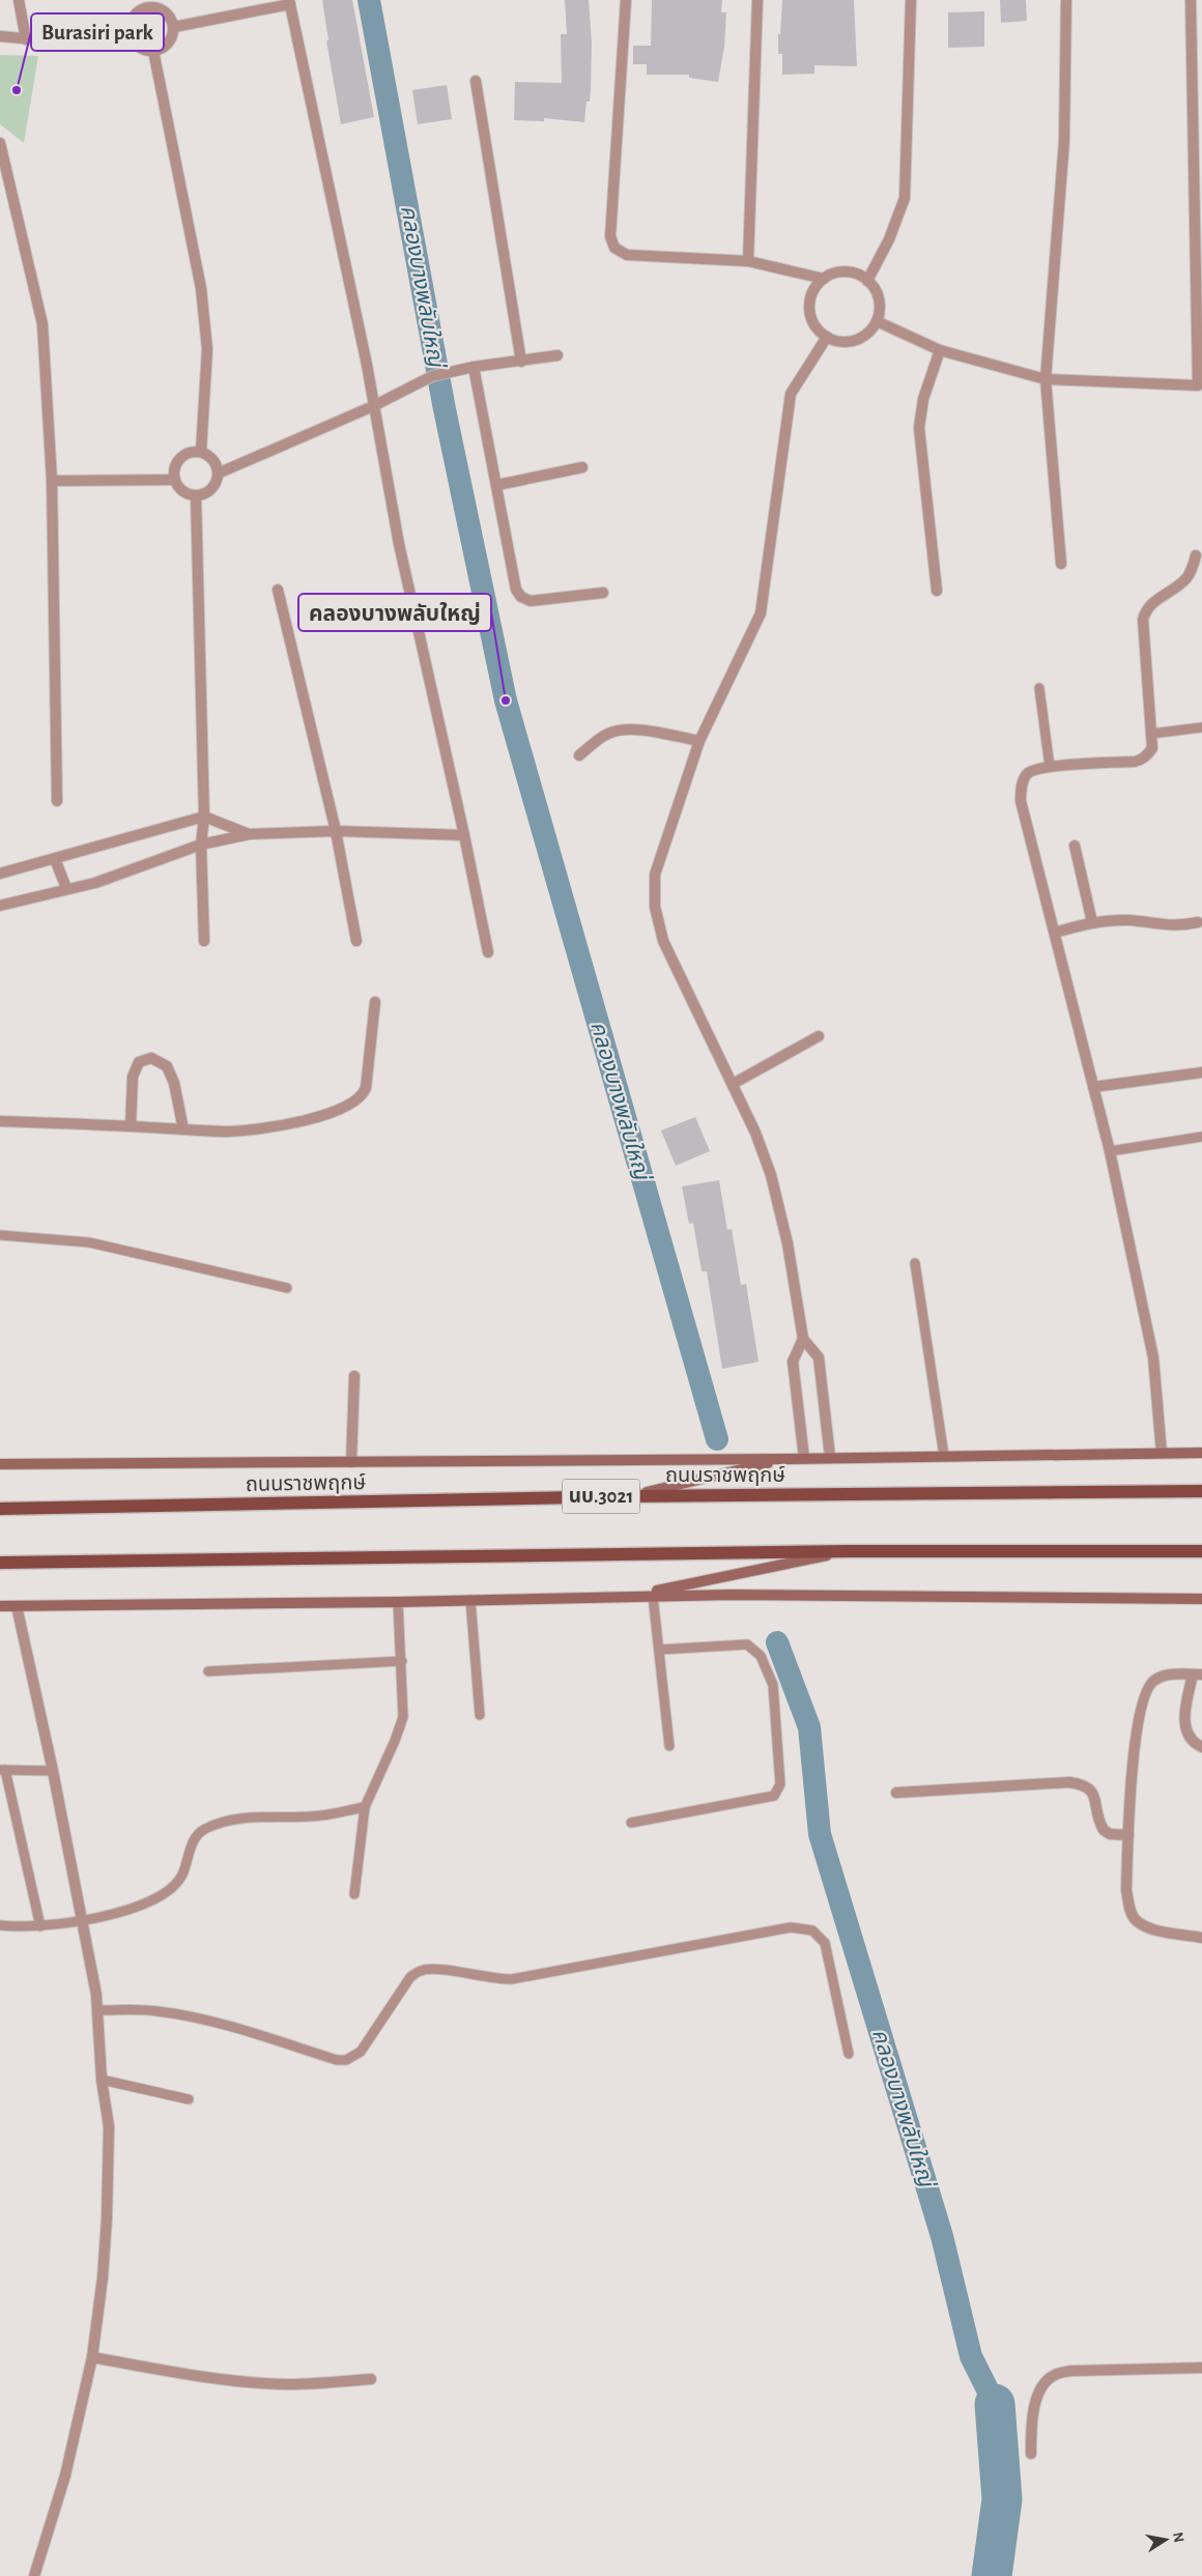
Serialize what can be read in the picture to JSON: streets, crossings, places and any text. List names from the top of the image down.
{
  "streets": {
    "main road": ["ถนนราชพฤกษ์", "นบ.3021"]
  },
  "water": ["คลองบางพลับใหญ่"],
  "places": ["Burasiri park", "คลองบางพลับใหญ่"],
  "north": "right"
}
